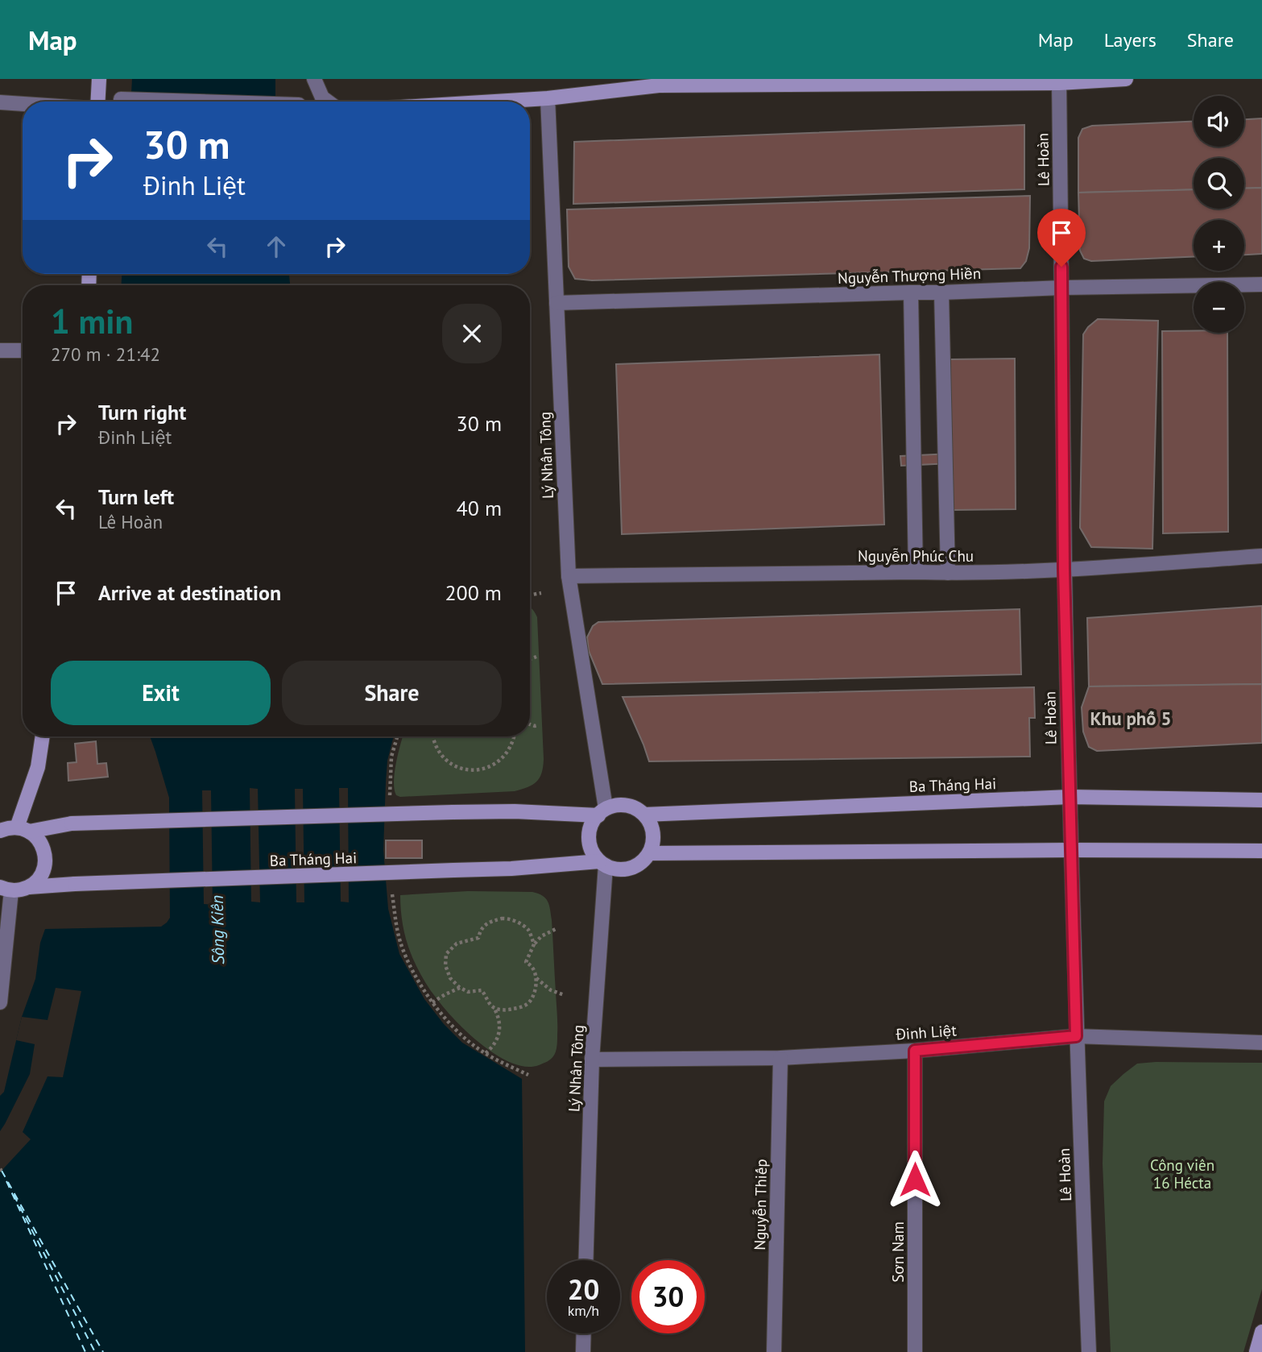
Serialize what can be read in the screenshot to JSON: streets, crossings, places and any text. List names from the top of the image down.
{
  "streets": {
    "main road": ["Ba Tháng Hai"],
    "street": [
      "Lê Hoàn",
      "Nguyễn Thượng Hiền",
      "Lý Nhân Tông",
      "Nguyễn Phúc Chu",
      "Đinh Liệt",
      "Nguyễn Thiếp",
      "Sơn Nam"
    ]
  },
  "crossings": [
    ["Lê Hoàn", "Nguyễn Thượng Hiền"],
    ["Lê Hoàn", "Nguyễn Phúc Chu"],
    ["Lê Hoàn", "Ba Tháng Hai"],
    ["Lê Hoàn", "Đinh Liệt"],
    ["Nguyễn Thượng Hiền", "Lý Nhân Tông"],
    ["Lý Nhân Tông", "Nguyễn Phúc Chu"],
    ["Lý Nhân Tông", "Ba Tháng Hai"],
    ["Lý Nhân Tông", "Đinh Liệt"],
    ["Đinh Liệt", "Nguyễn Thiếp"],
    ["Đinh Liệt", "Sơn Nam"]
  ],
  "districts": ["Khu phố 5"],
  "water": ["Sông Kiên"],
  "parks": ["Công viên 16 Hécta"],
  "page": {
    "header": "Map",
    "nav": ["Map", "Layers", "Share"],
    "map_buttons": ["+", "−"],
    "turn": ["30 m", "Đinh Liệt"],
    "heading": ["1 min", "270 m · 21:42"],
    "list": [
      {
        "name": "Turn right",
        "note": "Đinh Liệt",
        "value": "30 m"
      },
      {
        "name": "Turn left",
        "note": "Lê Hoàn",
        "value": "40 m"
      },
      {
        "name": "Arrive at destination",
        "value": "200 m"
      }
    ],
    "buttons": ["Exit", "Share"],
    "speed": "20 km/h",
    "limit": "30"
  }
}
